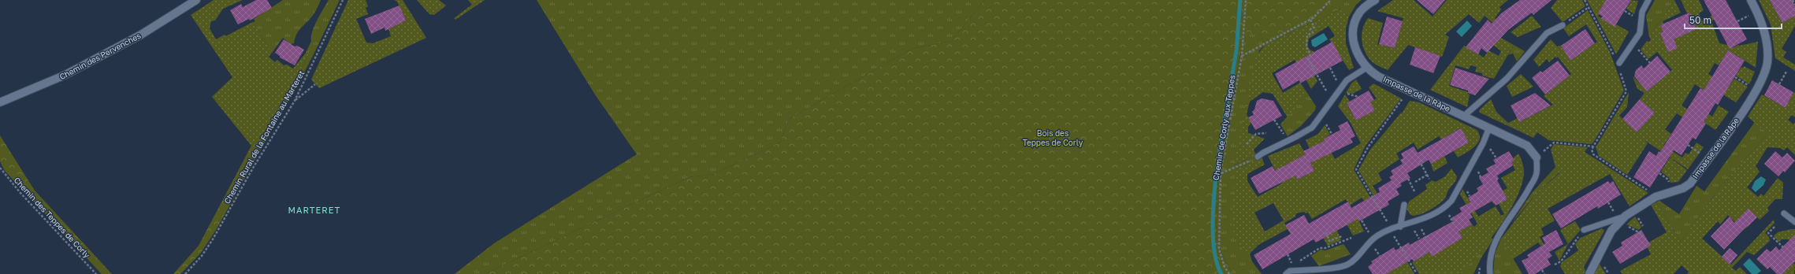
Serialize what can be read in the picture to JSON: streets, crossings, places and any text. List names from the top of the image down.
{
  "streets": {
    "street": ["Chemin des Pervenches", "Impasse de la Râpe"],
    "path": ["Chemin de Corly aux Teppes", "Chemin Rural de la Fontaine au Marteret", "Chemin des Teppes de Corly"]
  },
  "districts": ["MARTERET"],
  "parks": ["Bois des Teppes de Corly"],
  "scale_bar": "50 m"
}
